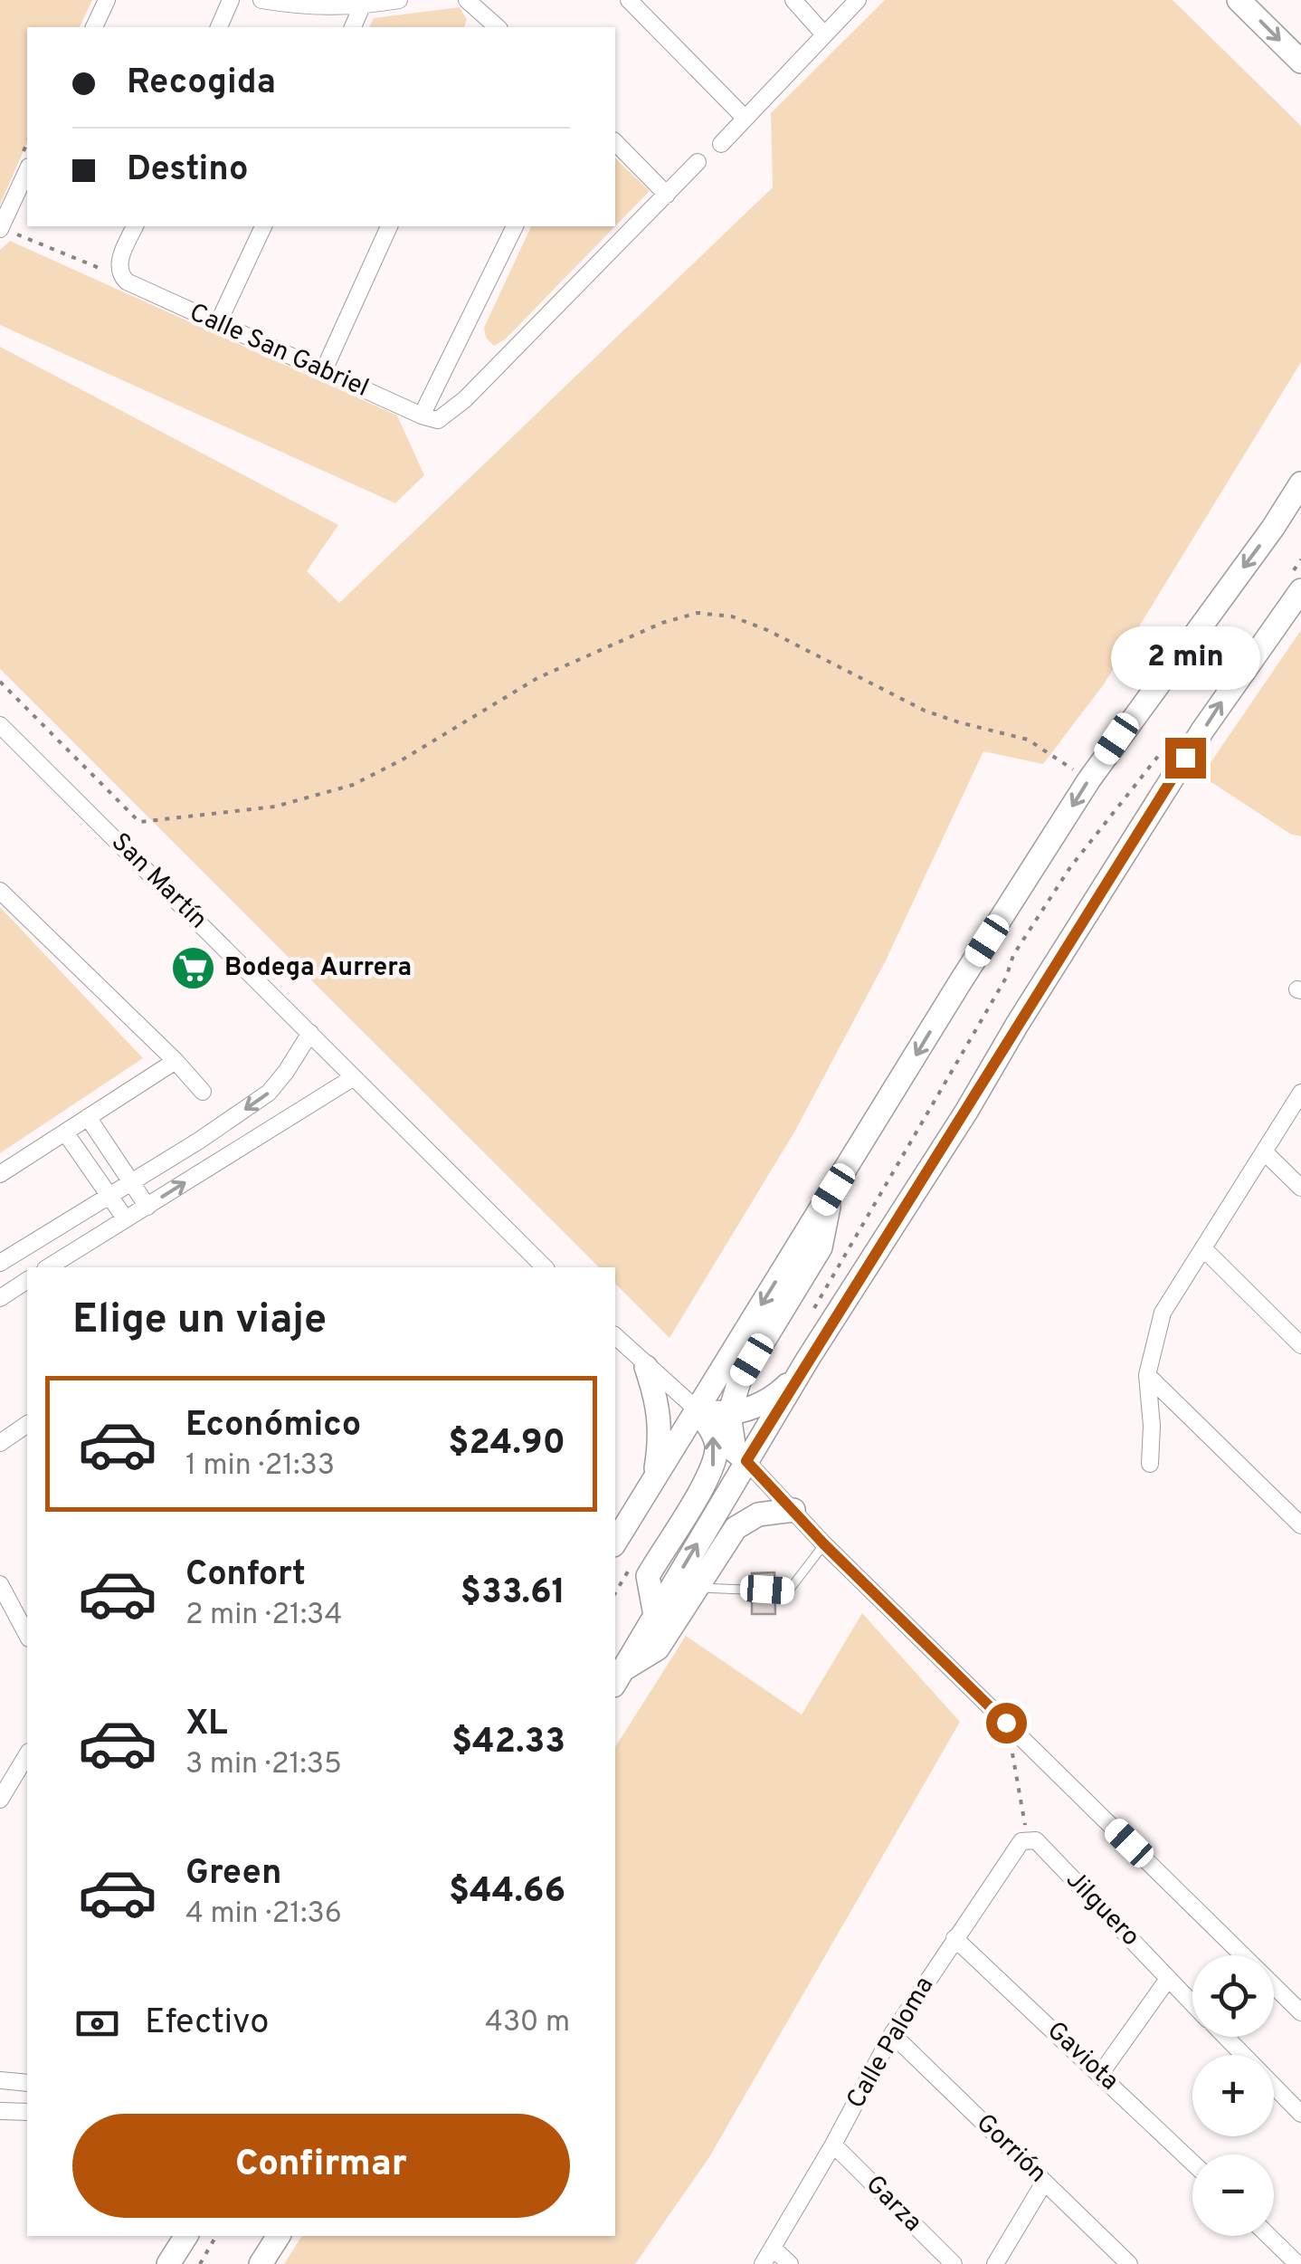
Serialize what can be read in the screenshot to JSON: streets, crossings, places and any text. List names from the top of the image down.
{
  "streets": {
    "street": [
      "Calle San Gabriel",
      "San Martín",
      "Jilguero",
      "Calle Paloma",
      "Gaviota",
      "Gorrión",
      "Garza"
    ]
  },
  "crossings": [
    ["Jilguero", "Calle Paloma"],
    ["Calle Paloma", "Gaviota"],
    ["Calle Paloma", "Gorrión"],
    ["Calle Paloma", "Garza"]
  ],
  "places": {
    "supermarket": ["Bodega Aurrera"]
  },
  "page": {
    "banner": ["Recogida", "Destino"],
    "bubble": "2 min",
    "heading": "Elige un viaje",
    "list": [
      {
        "name": "Económico",
        "note": "1 min · 21:33",
        "value": "$24.90"
      },
      {
        "name": "Confort",
        "note": "2 min · 21:34",
        "value": "$33.61"
      },
      {
        "name": "XL",
        "note": "3 min · 21:35",
        "value": "$42.33"
      },
      {
        "name": "Green",
        "note": "4 min · 21:36",
        "value": "$44.66"
      }
    ],
    "map_buttons": ["+", "−"],
    "pay": ["Efectivo", "430 m"],
    "buttons": "Confirmar"
  }
}
